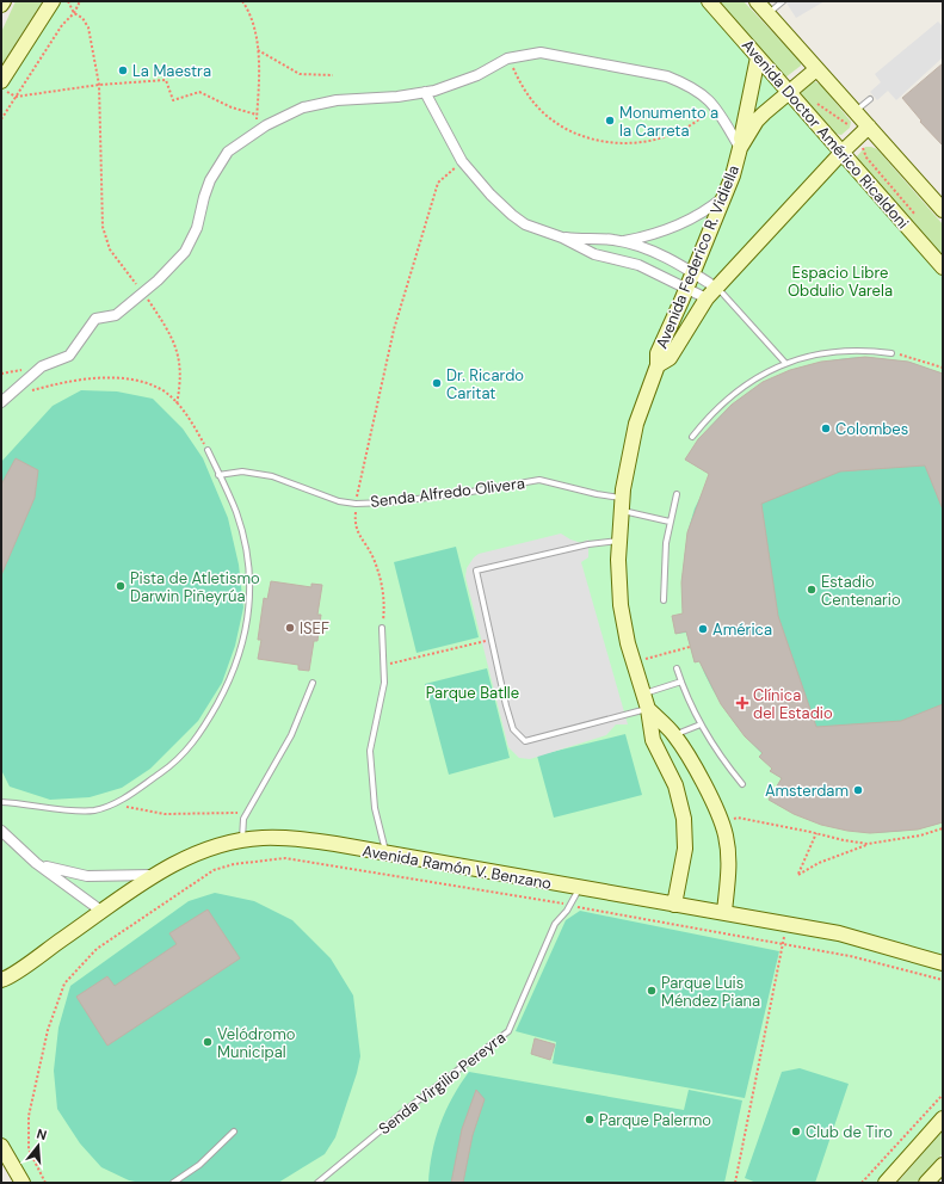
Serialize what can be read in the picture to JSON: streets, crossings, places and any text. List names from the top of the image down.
{
  "streets": {
    "street": ["Avenida Doctor Américo Ricaldoni", "Avenida Federico R. Vidiella", "Avenida Ramón V. Benzano"],
    "lane": ["Senda Alfredo Olivera", "Senda Virgilio Pereyra"]
  },
  "crossings": [
    ["Avenida Doctor Américo Ricaldoni", "Avenida Federico R. Vidiella"],
    ["Avenida Federico R. Vidiella", "Senda Alfredo Olivera"],
    ["Avenida Federico R. Vidiella", "Avenida Ramón V. Benzano"],
    ["Avenida Ramón V. Benzano", "Senda Virgilio Pereyra"]
  ],
  "parks": ["Espacio Libre Obdulio Varela", "Parque Batlle"],
  "places": {
    "other": [
      "La Maestra",
      "Monumento a la Carreta",
      "Dr. Ricardo Caritat",
      "Colombes",
      "Pista de Atletismo Darwin Piñeyrúa",
      "Estadio Centenario",
      "ISEF",
      "América",
      "Amsterdam",
      "Parque Luis Méndez Piana",
      "Velódromo Municipal",
      "Parque Palermo",
      "Club de Tiro"
    ],
    "health": ["Clínica del Estadio"]
  },
  "north": "top"
}
